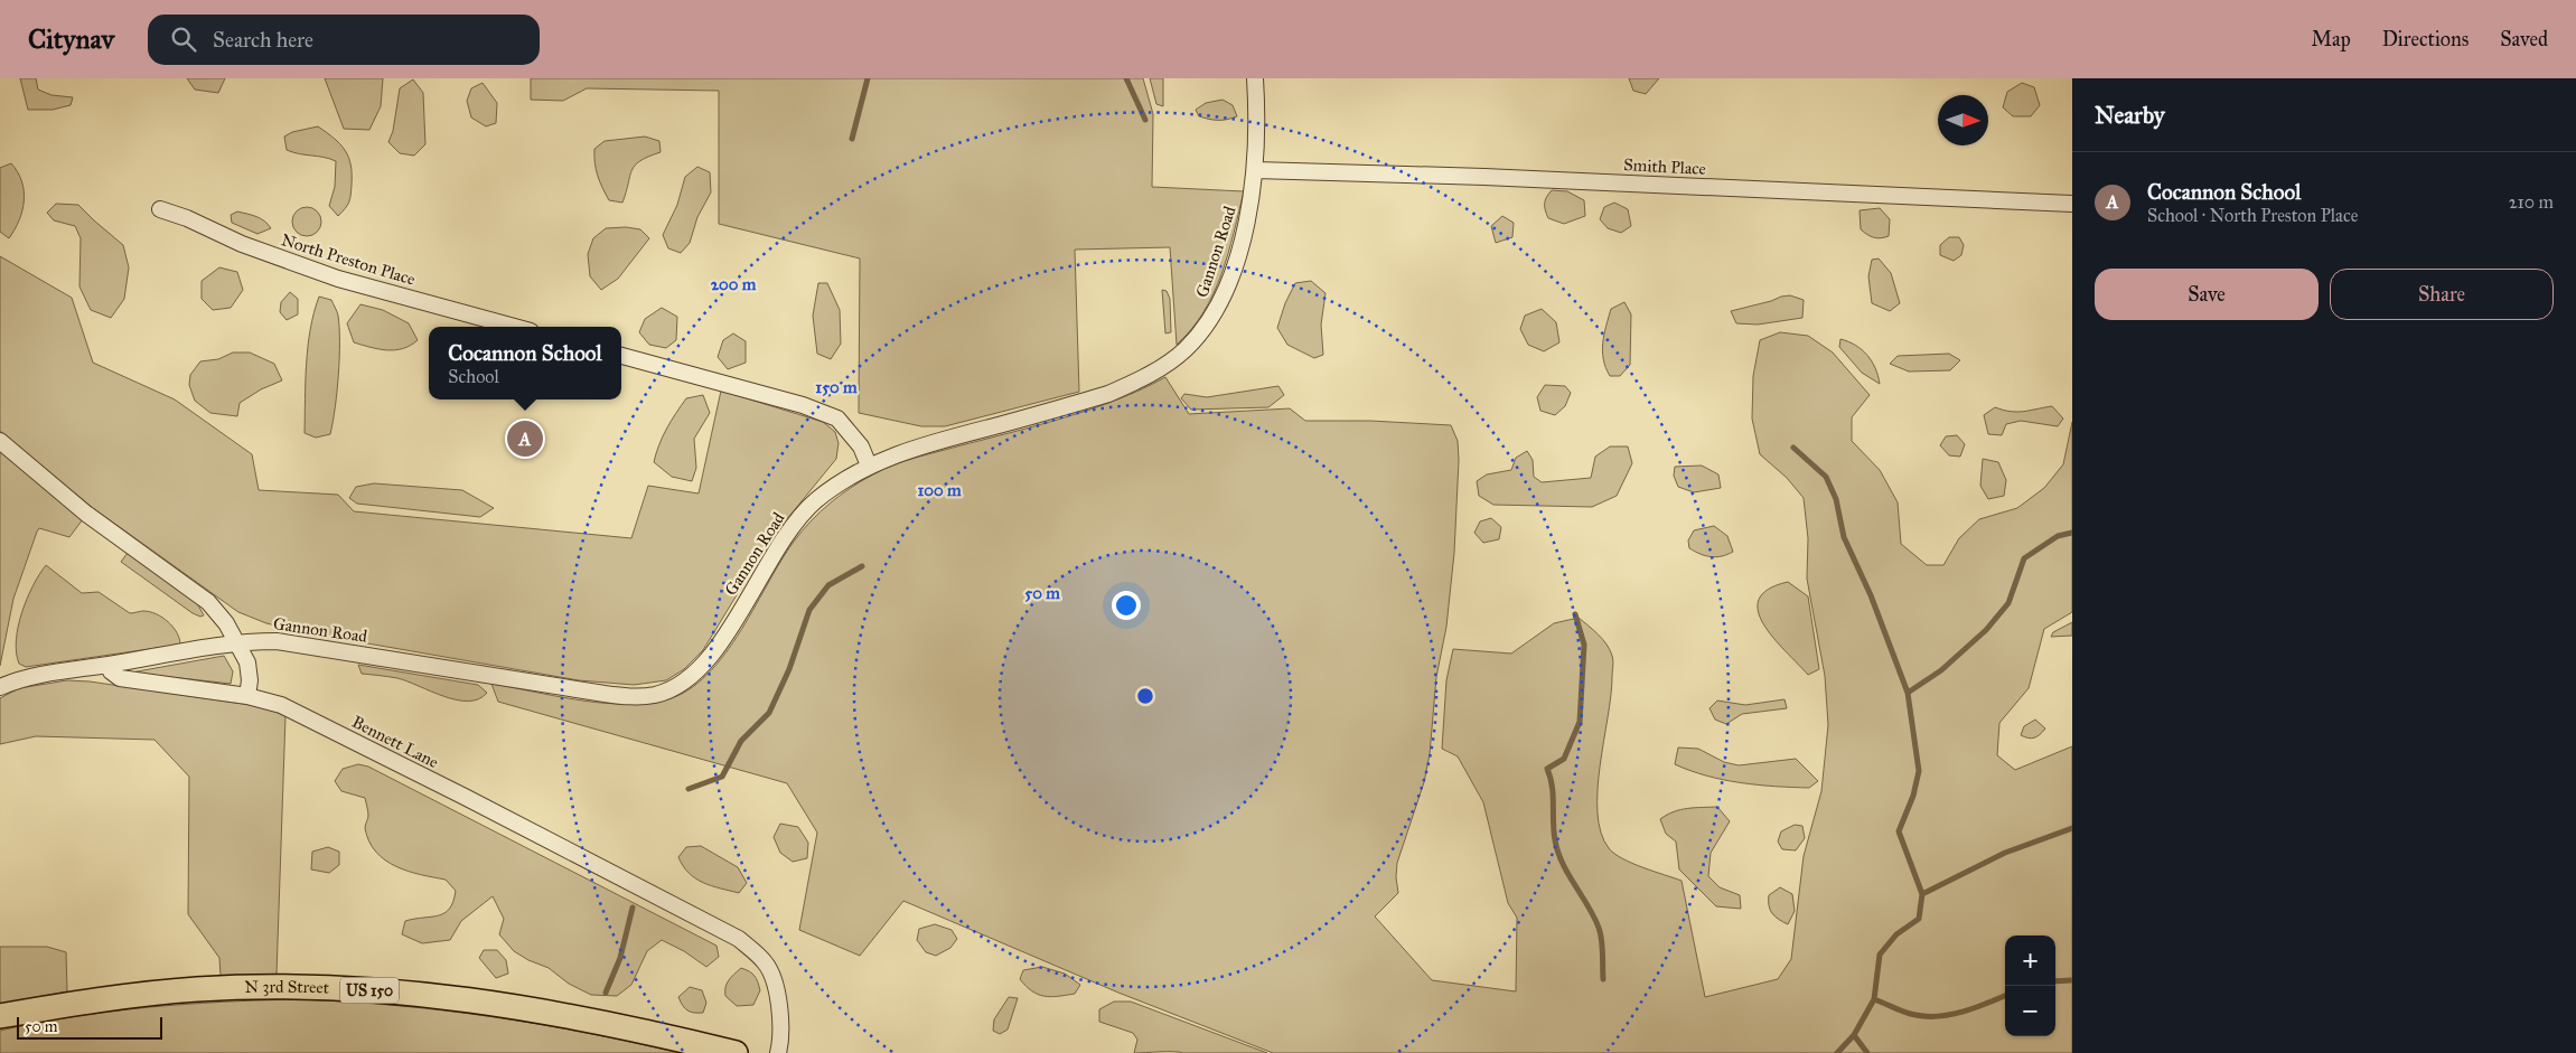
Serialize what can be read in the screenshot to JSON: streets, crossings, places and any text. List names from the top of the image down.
{
  "streets": {
    "main road": ["N 3rd Street", "US 150"],
    "street": [
      "Smith Place",
      "Gannon Road",
      "North Preston Place",
      "Bennett Lane"
    ]
  },
  "crossings": [
    ["Smith Place", "Gannon Road"]
  ],
  "scale_bar": "50 m",
  "north": "right",
  "page": {
    "header": "Citynav",
    "search": "Search here",
    "nav": ["Map", "Directions", "Saved"],
    "heading": "Nearby",
    "list": [
      {
        "mark": "A",
        "name": "Cocannon School",
        "note": "School · North Preston Place",
        "value": "210 m"
      }
    ],
    "buttons": ["Save", "Share"],
    "popup": ["Cocannon School", "School"],
    "pins": "A",
    "map_buttons": ["+", "−"],
    "scale": "50 m"
  },
  "rings": [
    "200 m",
    "150 m",
    "100 m",
    "50 m"
  ]
}
